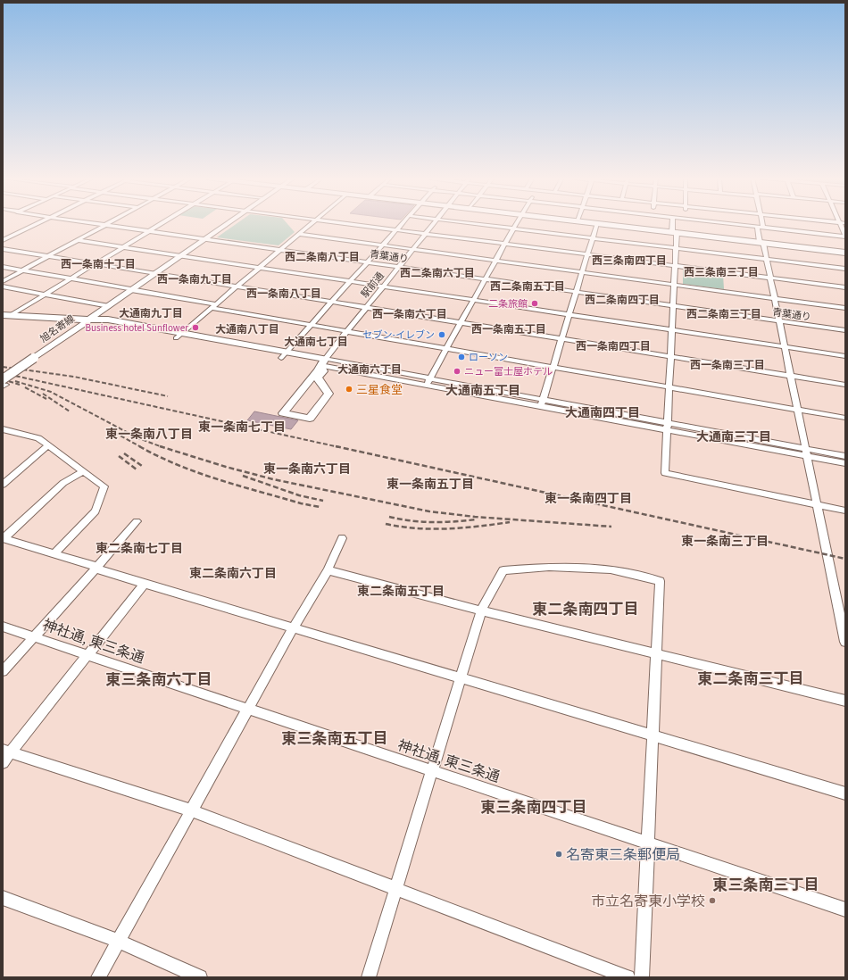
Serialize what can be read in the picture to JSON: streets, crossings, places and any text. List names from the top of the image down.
{
  "streets": {
    "main road": ["旭名寄線"],
    "street": ["青葉通り", "駅前通", "神社通, 東三条通"]
  },
  "crossings": [
    ["青葉通り", "駅前通"]
  ],
  "districts": [
    "西二条南八丁目",
    "西三条南四丁目",
    "西一条南十丁目",
    "西三条南三丁目",
    "西二条南六丁目",
    "西一条南九丁目",
    "西二条南五丁目",
    "西一条南八丁目",
    "西二条南四丁目",
    "大通南九丁目",
    "西一条南六丁目",
    "西二条南三丁目",
    "大通南八丁目",
    "西一条南五丁目",
    "大通南七丁目",
    "西一条南四丁目",
    "西一条南三丁目",
    "大通南六丁目",
    "大通南五丁目",
    "大通南四丁目",
    "東一条南七丁目",
    "東一条南八丁目",
    "大通南三丁目",
    "東一条南六丁目",
    "東一条南五丁目",
    "東一条南四丁目",
    "東一条南三丁目",
    "東二条南七丁目",
    "東二条南六丁目",
    "東二条南五丁目",
    "東二条南四丁目",
    "東二条南三丁目",
    "東三条南六丁目",
    "東三条南五丁目",
    "東三条南四丁目",
    "東三条南三丁目"
  ],
  "places": [
    "二条旅館",
    "Business hotel Sunflower",
    "セブン-イレブン",
    "ローソン",
    "ニュー富士屋ホテル",
    "三星食堂",
    "名寄東三条郵便局",
    "市立名寄東小学校"
  ]
}
